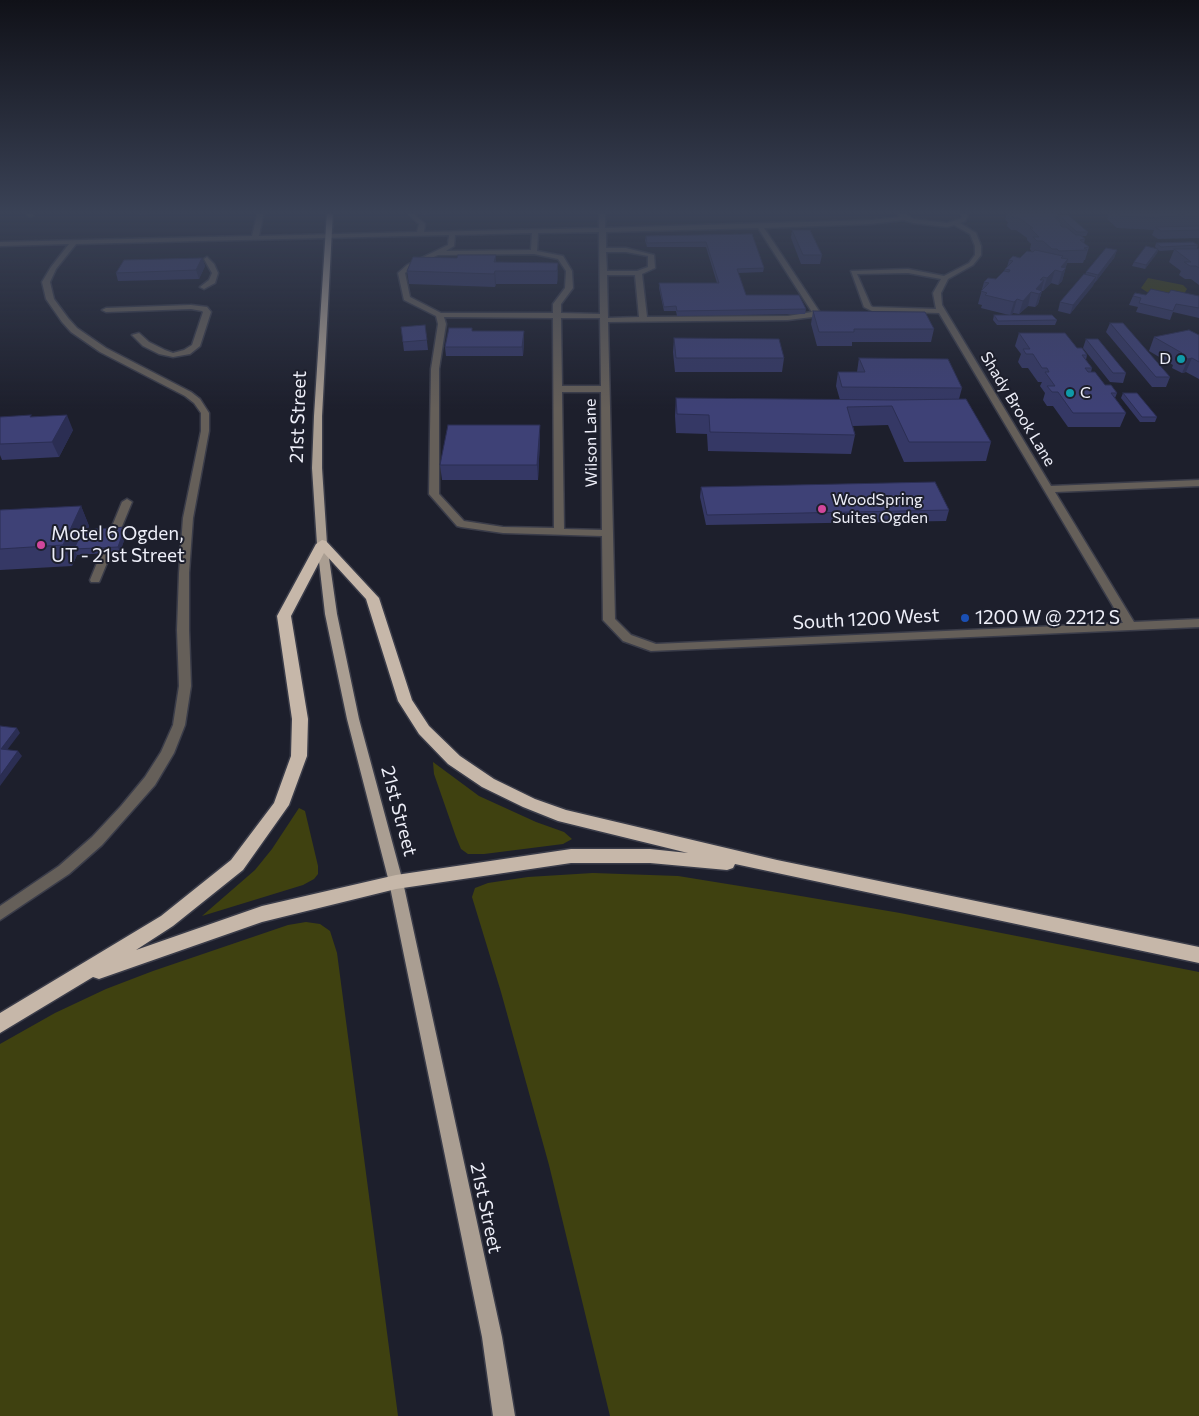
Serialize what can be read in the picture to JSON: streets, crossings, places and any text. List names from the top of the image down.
{
  "streets": {
    "main road": ["21st Street"],
    "street": ["Shady Brook Lane", "Wilson Lane", "South 1200 West"]
  },
  "crossings": [
    ["Shady Brook Lane", "South 1200 West"],
    ["Wilson Lane", "South 1200 West"]
  ],
  "places": [
    "D",
    "C",
    "WoodSpring Suites Ogden",
    "Motel 6 Ogden, UT - 21st Street",
    "1200 W @ 2212 S"
  ]
}
